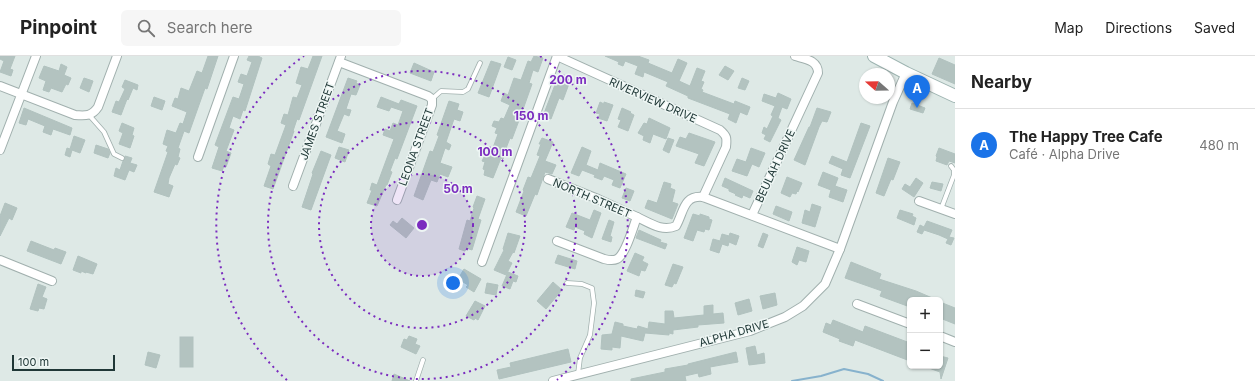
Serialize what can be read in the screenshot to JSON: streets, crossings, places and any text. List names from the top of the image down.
{
  "streets": {
    "street": [
      "RIVERVIEW DRIVE",
      "JAMES STREET",
      "LEONA STREET",
      "BEULAH DRIVE",
      "NORTH STREET",
      "ALPHA DRIVE"
    ]
  },
  "crossings": [
    ["RIVERVIEW DRIVE", "BEULAH DRIVE"],
    ["JAMES STREET", "LEONA STREET"]
  ],
  "scale_bar": "100 m",
  "north": "left",
  "page": {
    "header": "Pinpoint",
    "search": "Search here",
    "nav": ["Map", "Directions", "Saved"],
    "heading": "Nearby",
    "pins": "A",
    "list": [
      {
        "mark": "A",
        "name": "The Happy Tree Cafe",
        "note": "Café · Alpha Drive",
        "value": "480 m"
      }
    ],
    "map_buttons": ["+", "−"],
    "scale": "100 m"
  },
  "rings": [
    "200 m",
    "150 m",
    "100 m",
    "50 m"
  ]
}
